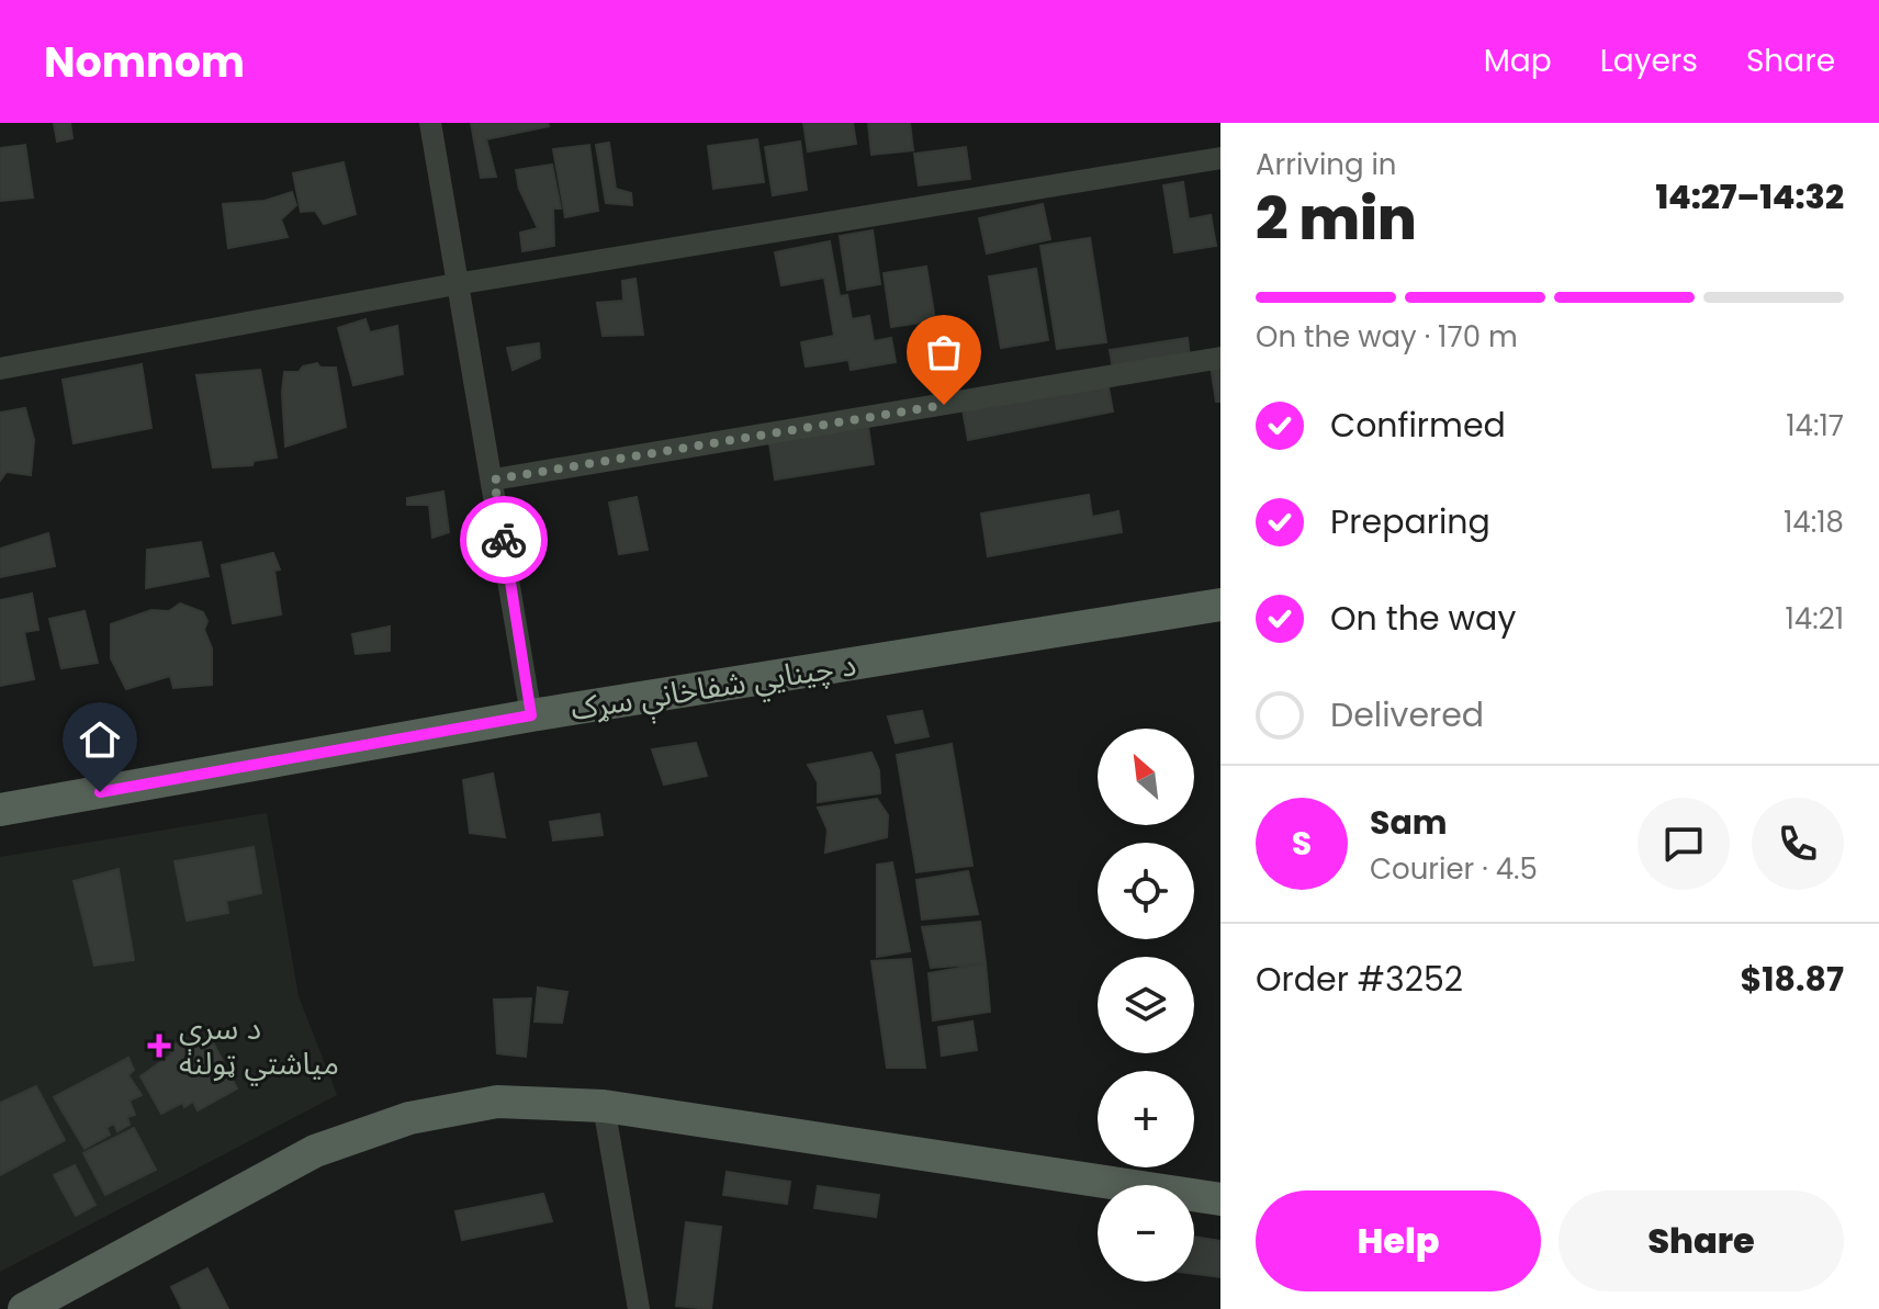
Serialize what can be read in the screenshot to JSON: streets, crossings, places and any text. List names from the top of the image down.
{
  "streets": {
    "main road": ["د چينايي شفاخانې سړک"]
  },
  "places": {
    "health": ["د سرې مياشتي ټولنه"]
  },
  "north": "top left",
  "page": {
    "header": "Nomnom",
    "nav": ["Map", "Layers", "Share"],
    "heading": ["2 min", "Arriving in", "14:27–14:32"],
    "panel": [
      "Sam",
      "Courier · 4.5",
      "Order #3252",
      "$18.87"
    ],
    "bar": "On the way · 170 m",
    "list": [
      ["Confirmed", "14:17"],
      ["Preparing", "14:18"],
      ["On the way", "14:21"],
      "Delivered"
    ],
    "map_buttons": ["+", "−"],
    "round": "S",
    "buttons": ["Help", "Share"]
  }
}
